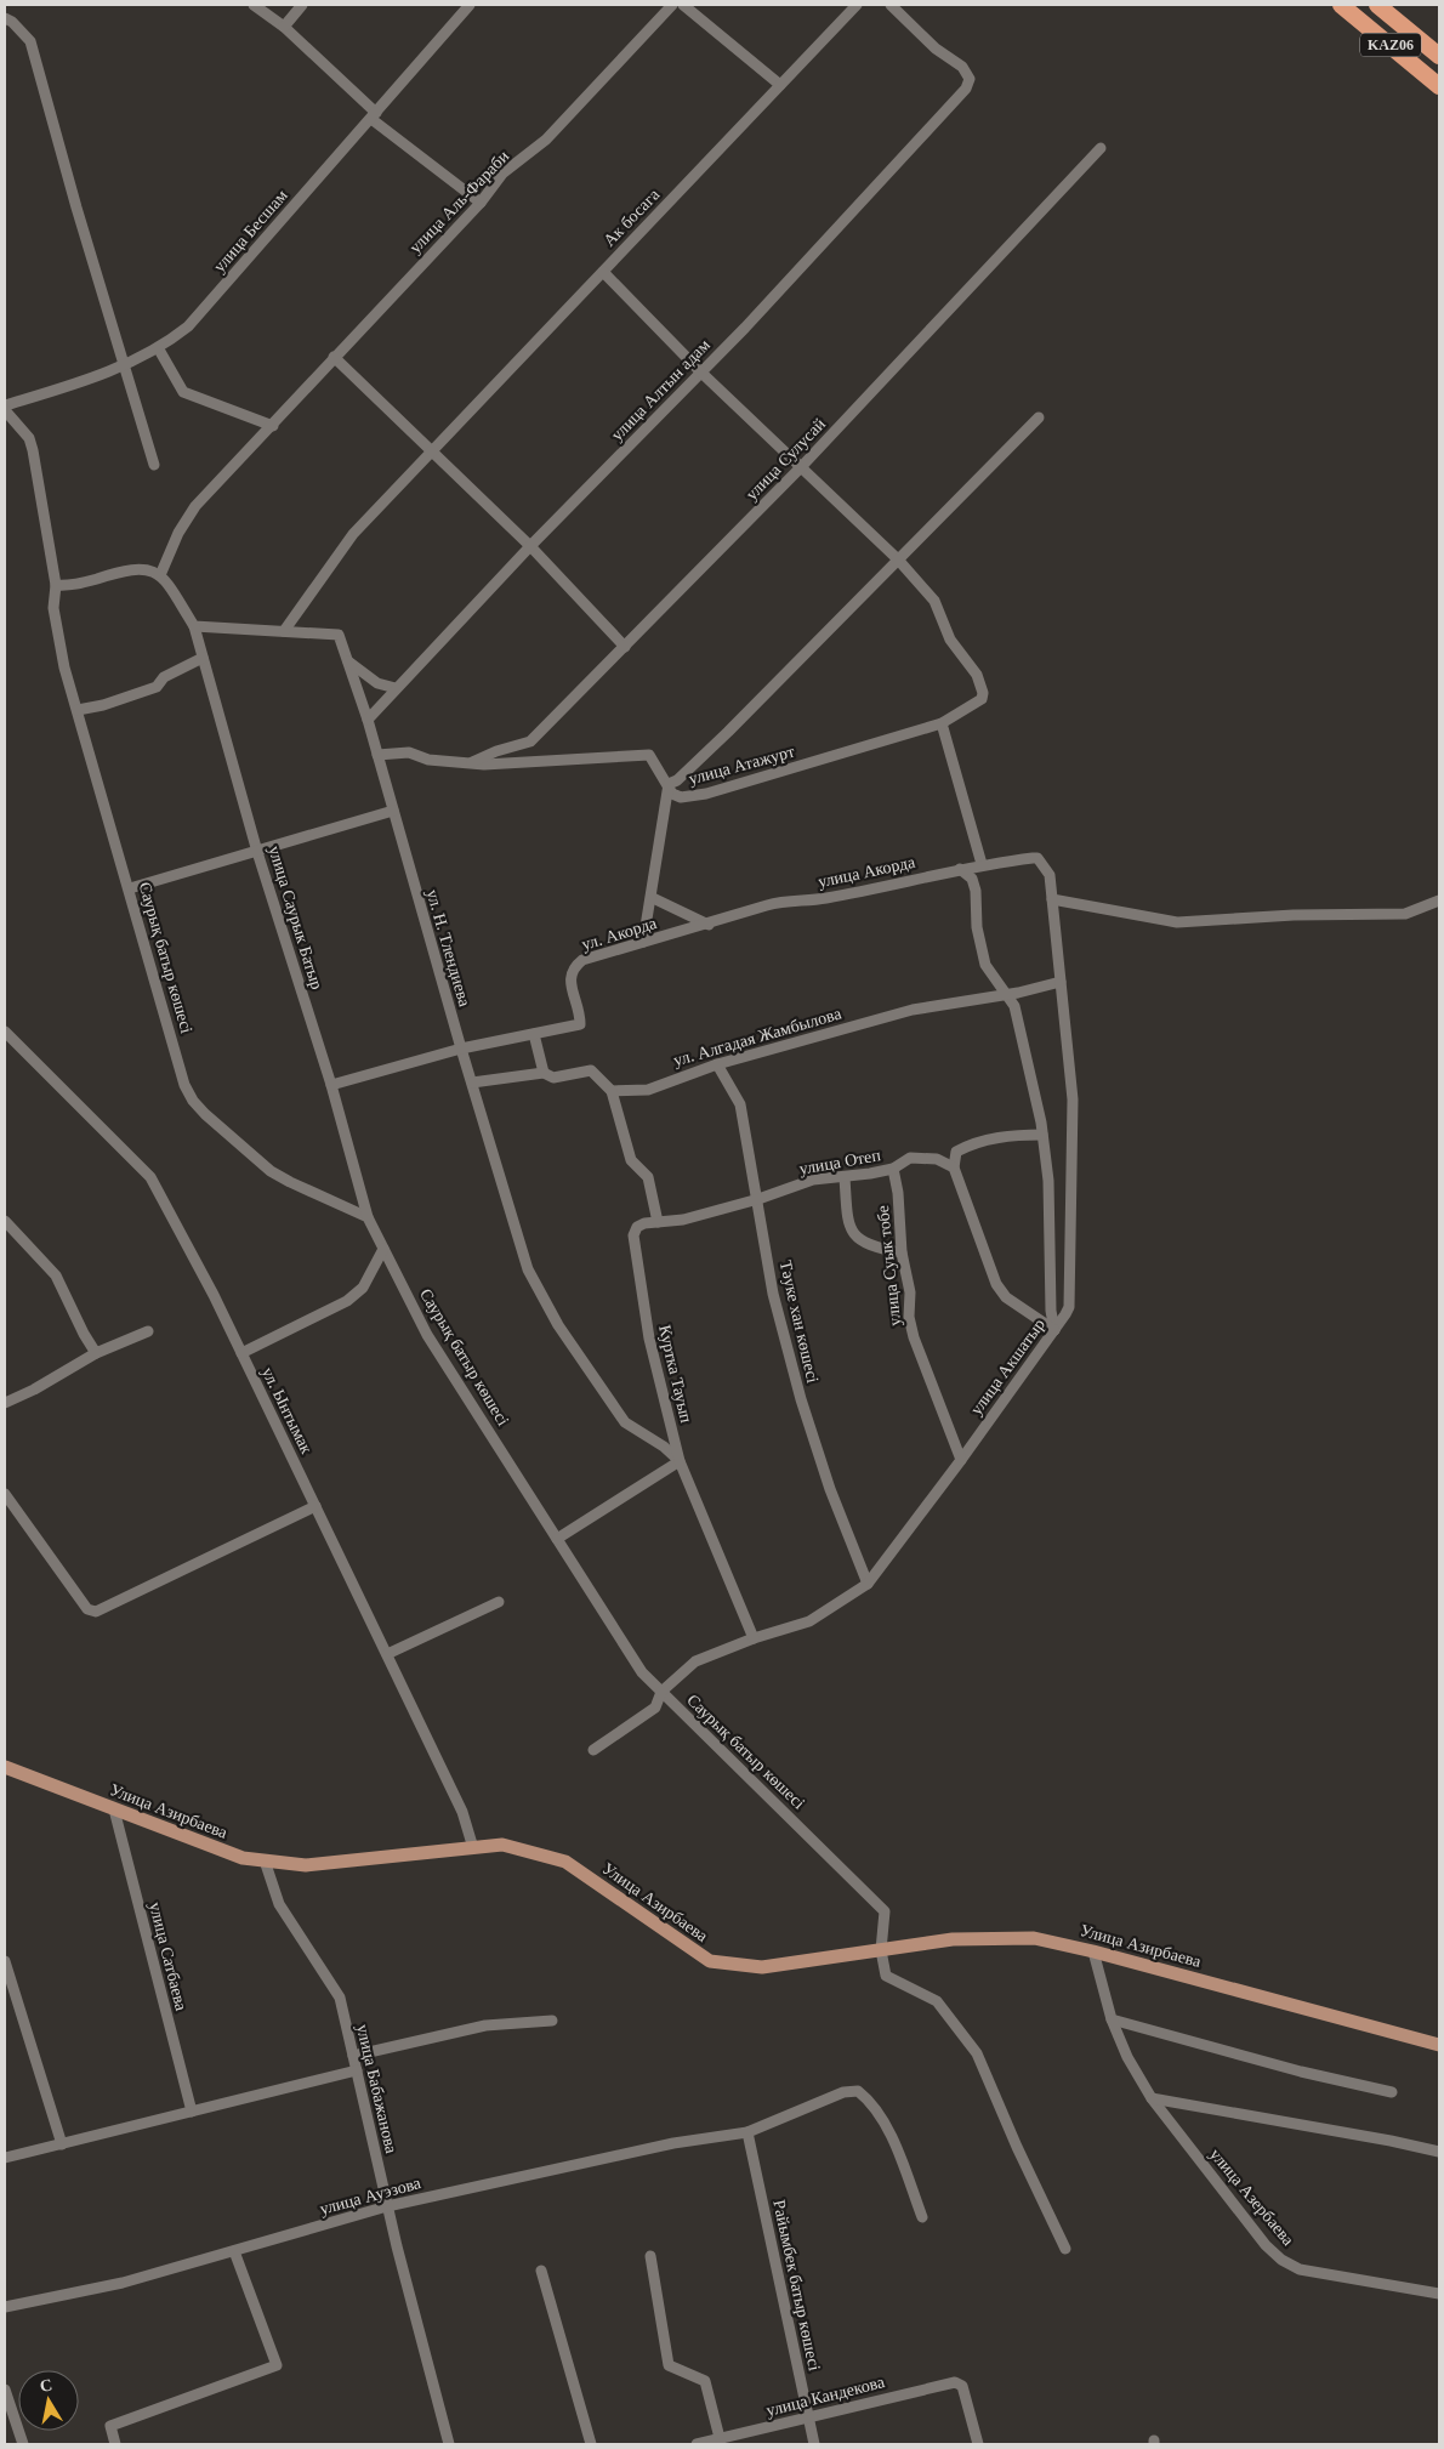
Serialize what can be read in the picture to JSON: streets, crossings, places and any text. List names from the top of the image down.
{
  "streets": {
    "highway": ["KАZ06"],
    "main road": ["Улица Азирбаева"],
    "street": [
      "улица Аль-Фараби",
      "Ак босага",
      "улица Бесшам",
      "улица Алтын адам",
      "улица Сулусай",
      "улица Атажурт",
      "улица Акорда",
      "улица Саурык Батыр",
      "ул. Акорда",
      "ул. Н. Тлендиева",
      "Саурық батыр көшесі",
      "ул. Алгадая Жамбылова",
      "улица Отеп",
      "улица Суык тобе",
      "Тәуке хан көшесі",
      "улица Акшатыр",
      "Куртка Тауып",
      "ул. Ынтымак",
      "улица Сатбаева",
      "улица Бабажанова",
      "улица Ауэзова",
      "улица Азербаева",
      "Райымбек батыр көшесі",
      "улица Кандекова"
    ]
  },
  "crossings": [
    ["улица Аль-Фараби", "улица Саурык Батыр"],
    ["Ак босага", "ул. Н. Тлендиева"],
    ["улица Бесшам", "Саурық батыр көшесі"],
    ["улица Алтын адам", "ул. Н. Тлендиева"],
    ["улица Сулусай", "улица Атажурт"],
    ["улица Атажурт", "ул. Н. Тлендиева"],
    ["улица Акорда", "ул. Акорда"],
    ["улица Акорда", "улица Акшатыр"],
    ["улица Саурык Батыр", "ул. Акорда"],
    ["улица Саурык Батыр", "Саурық батыр көшесі"],
    ["ул. Акорда", "ул. Н. Тлендиева"],
    ["ул. Н. Тлендиева", "Куртка Тауып"],
    ["Саурық батыр көшесі", "улица Акшатыр"],
    ["Саурық батыр көшесі", "Улица Азирбаева"],
    ["ул. Алгадая Жамбылова", "Тәуке хан көшесі"],
    ["ул. Алгадая Жамбылова", "улица Акшатыр"],
    ["улица Отеп", "улица Суык тобе"],
    ["улица Отеп", "Тәуке хан көшесі"],
    ["улица Отеп", "Куртка Тауып"],
    ["улица Суык тобе", "улица Акшатыр"],
    ["Тәуке хан көшесі", "улица Акшатыр"],
    ["Тәуке хан көшесі", "Куртка Тауып"],
    ["улица Акшатыр", "Куртка Тауып"],
    ["ул. Ынтымак", "Улица Азирбаева"],
    ["Улица Азирбаева", "улица Сатбаева"],
    ["Улица Азирбаева", "улица Бабажанова"],
    ["Улица Азирбаева", "улица Азербаева"],
    ["улица Бабажанова", "улица Ауэзова"],
    ["улица Ауэзова", "Райымбек батыр көшесі"],
    ["Райымбек батыр көшесі", "улица Кандекова"]
  ],
  "north": "top"
}
